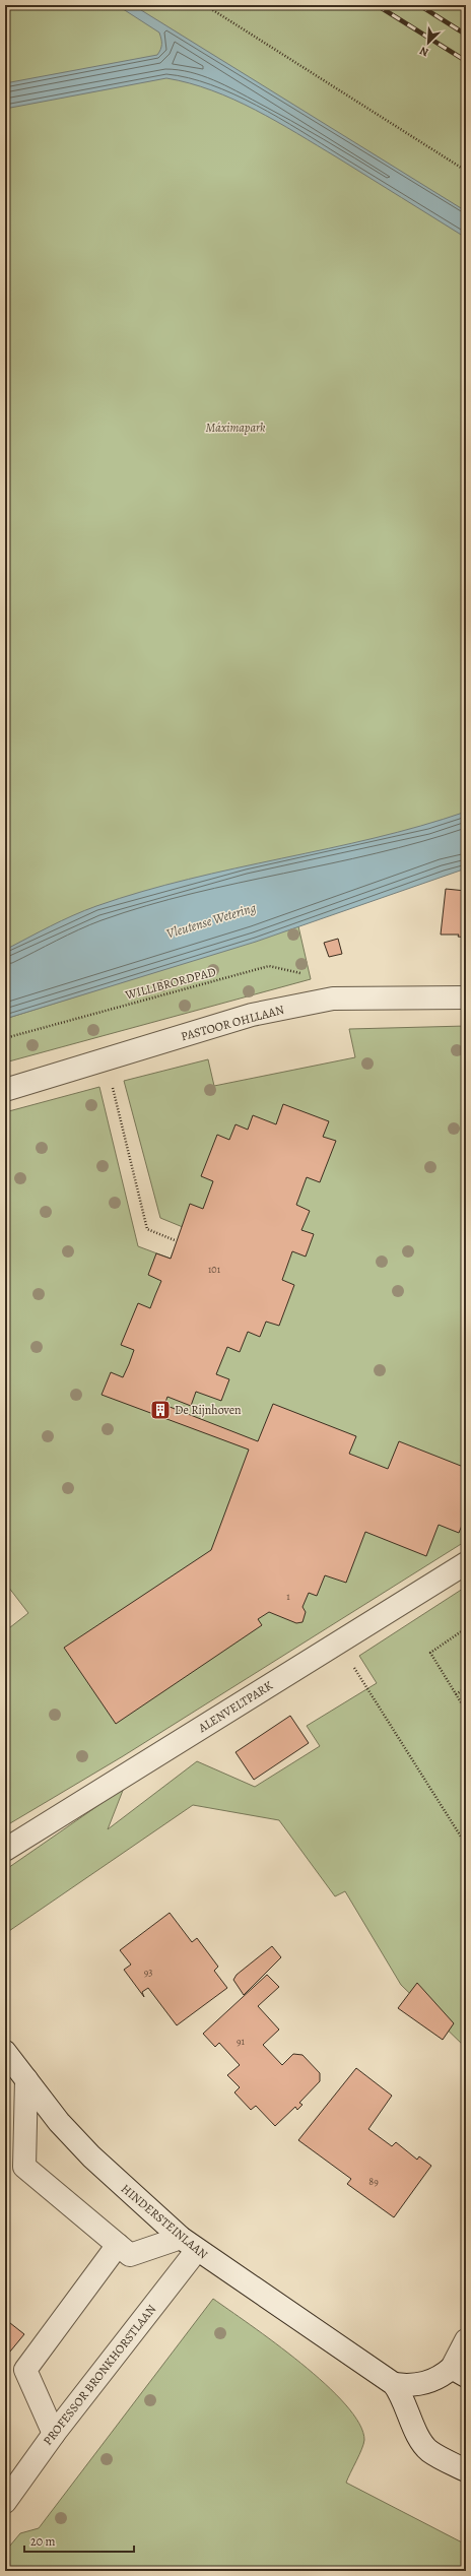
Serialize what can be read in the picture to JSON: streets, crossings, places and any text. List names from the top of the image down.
{
  "streets": {
    "street": [
      "PASTOOR OHLLAAN",
      "ALENVELTPARK",
      "HINDERSTEINLAAN",
      "PROFESSOR BRONKHORSTLAAN"
    ],
    "path": ["WILLIBRORDPAD"]
  },
  "crossings": [
    ["WILLIBRORDPAD", "PASTOOR OHLLAAN"],
    ["HINDERSTEINLAAN", "PROFESSOR BRONKHORSTLAAN"]
  ],
  "water": ["Vleutense Wetering"],
  "parks": ["Máximapark"],
  "places": {
    "building": ["De Rijnhoven"]
  },
  "house_numbers": [
    "101",
    "1",
    "93",
    "91",
    "89"
  ],
  "scale_bar": "20 m",
  "north": "bottom left"
}
